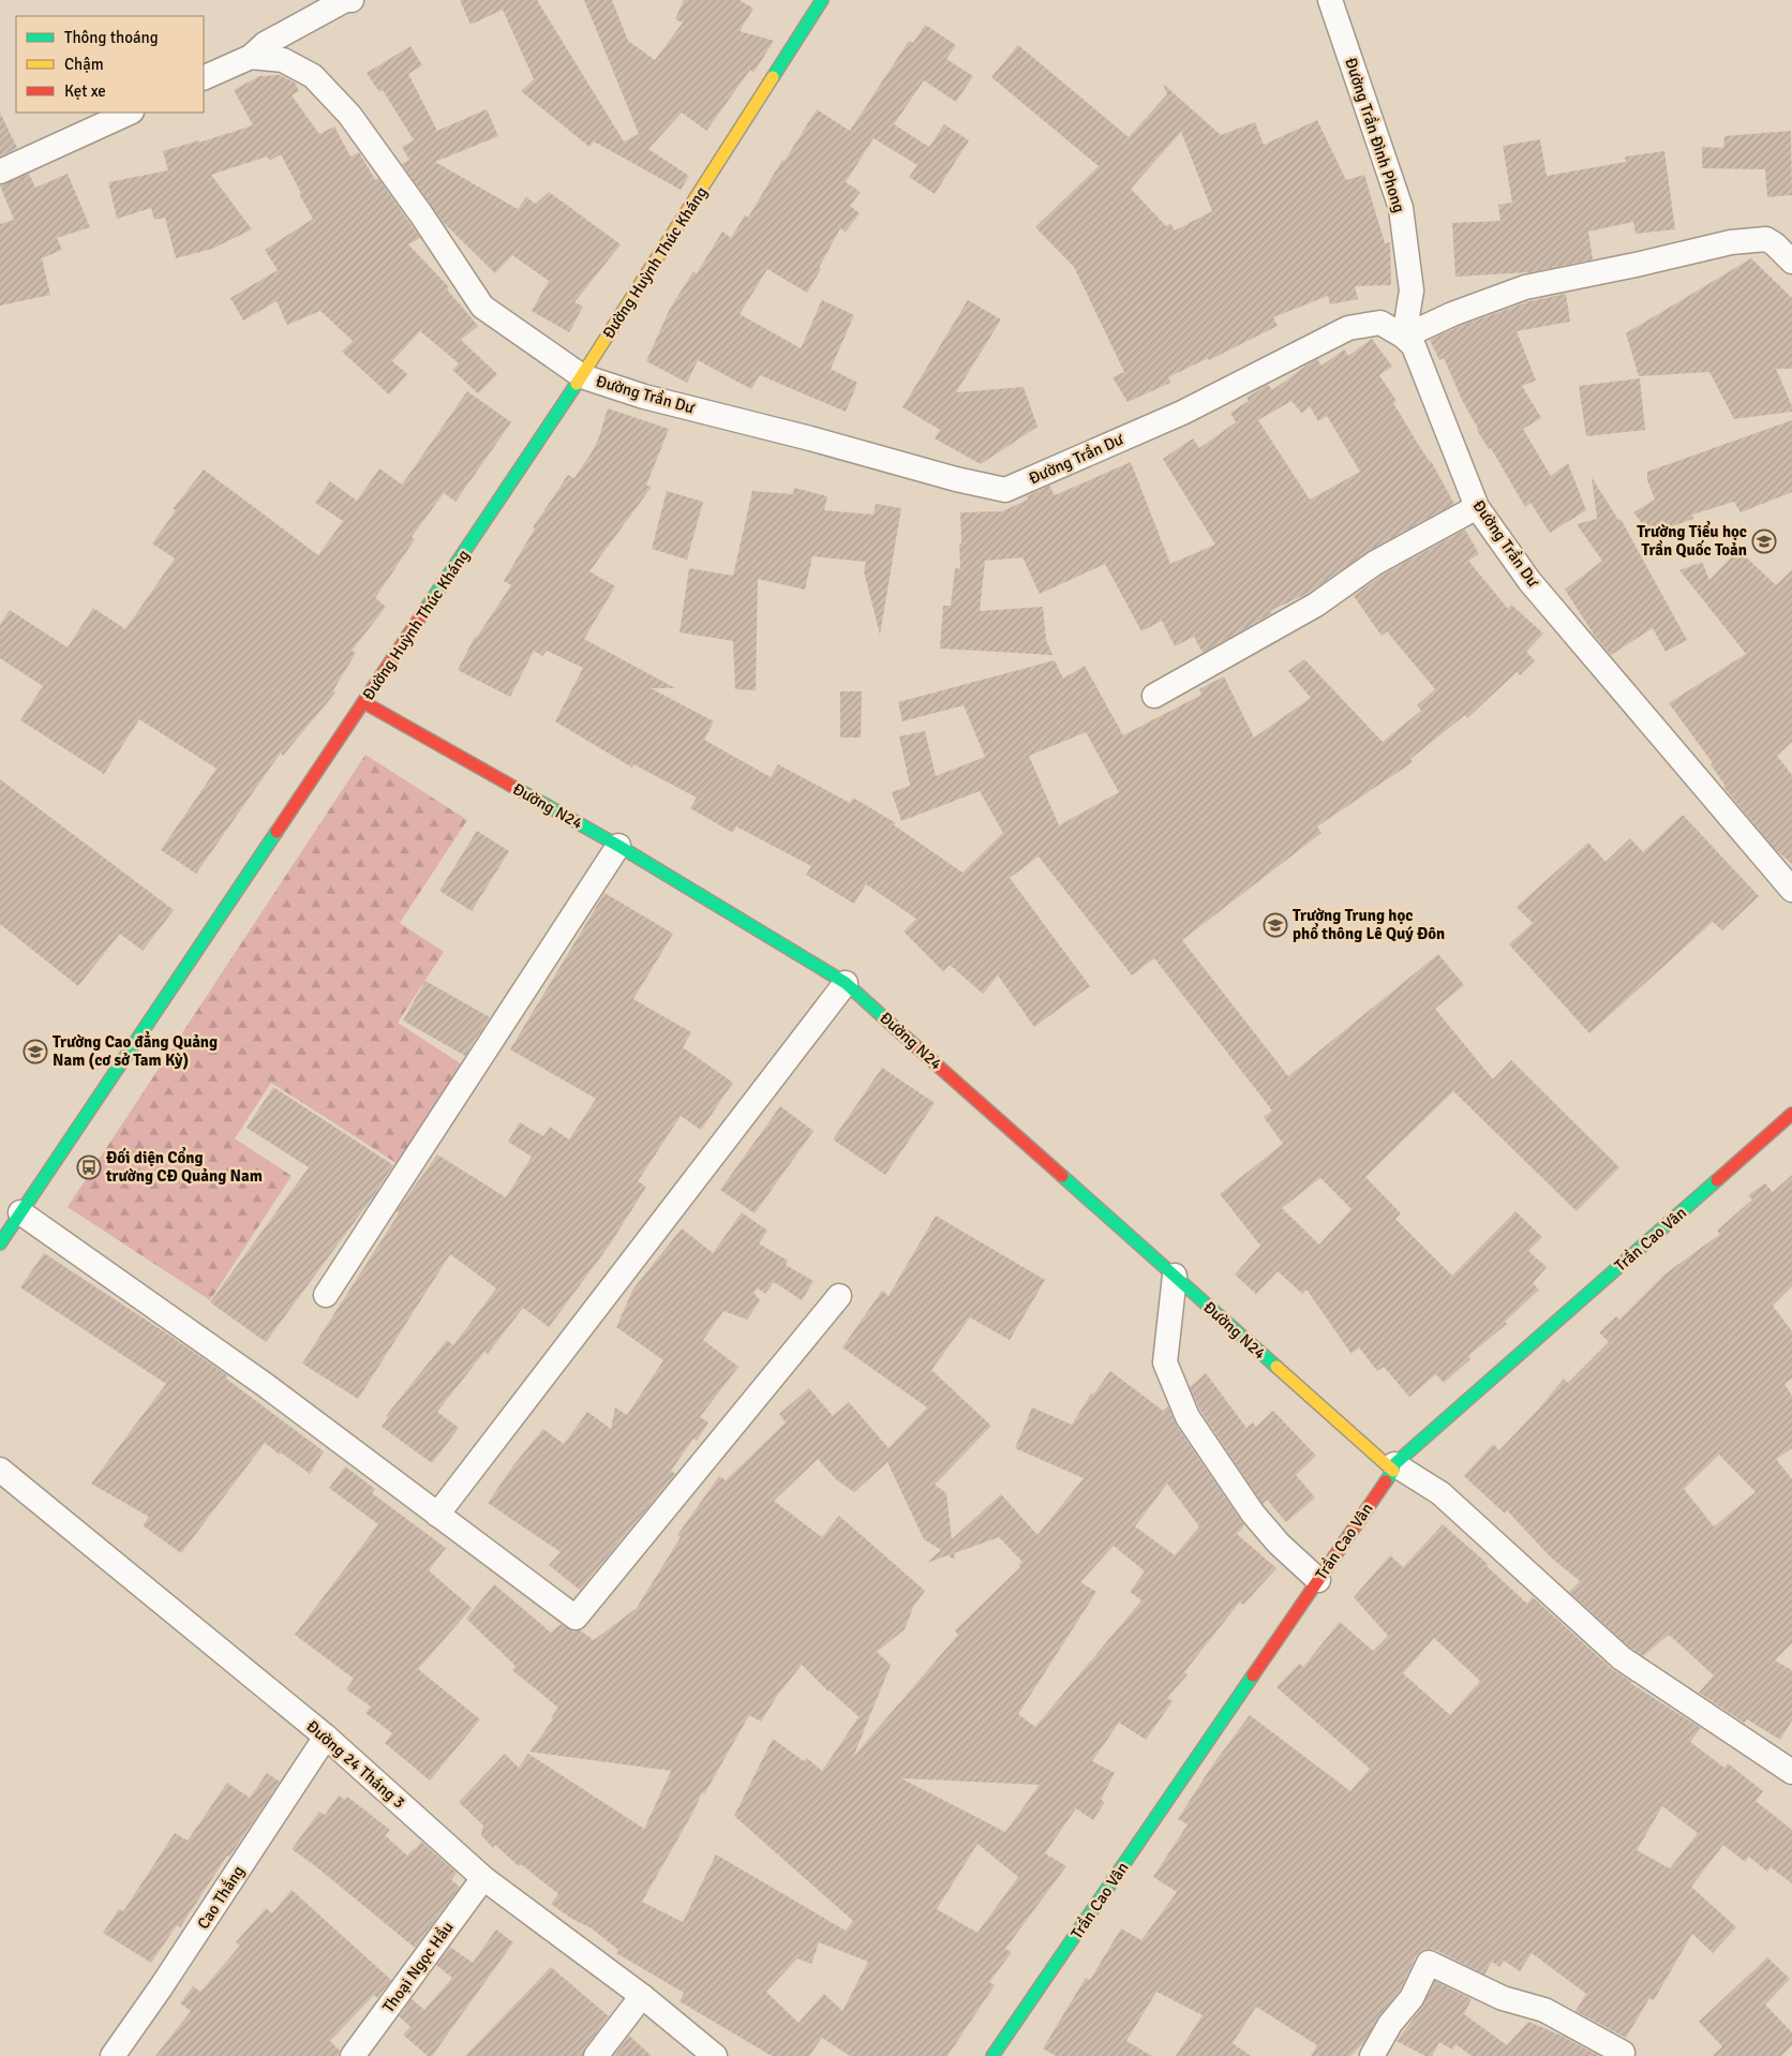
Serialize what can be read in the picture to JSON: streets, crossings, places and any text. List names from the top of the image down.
{
  "streets": {
    "street": [
      "Đường Trần Đình Phong",
      "Đường Huỳnh Thúc Kháng",
      "Đường Trần Dư",
      "Đường N24",
      "Trần Cao Vân",
      "Đường 24 Tháng 3",
      "Cao Thắng",
      "Thoại Ngọc Hầu"
    ]
  },
  "crossings": [
    ["Đường Trần Đình Phong", "Đường Trần Dư"],
    ["Đường Huỳnh Thúc Kháng", "Đường Trần Dư"],
    ["Đường Huỳnh Thúc Kháng", "Đường N24"],
    ["Đường N24", "Trần Cao Vân"],
    ["Đường 24 Tháng 3", "Cao Thắng"],
    ["Đường 24 Tháng 3", "Thoại Ngọc Hầu"]
  ],
  "places": {
    "school or university": ["Trường Tiểu học Trần Quốc Toản", "Trường Trung học phổ thông Lê Quý Đôn", "Trường Cao đẳng Quảng Nam (cơ sở Tam Kỳ)"],
    "bus stop": ["Đối diện Cổng trường CĐ Quảng Nam"]
  },
  "legend": ["Thông thoáng", "Chậm", "Kẹt xe"]
}
